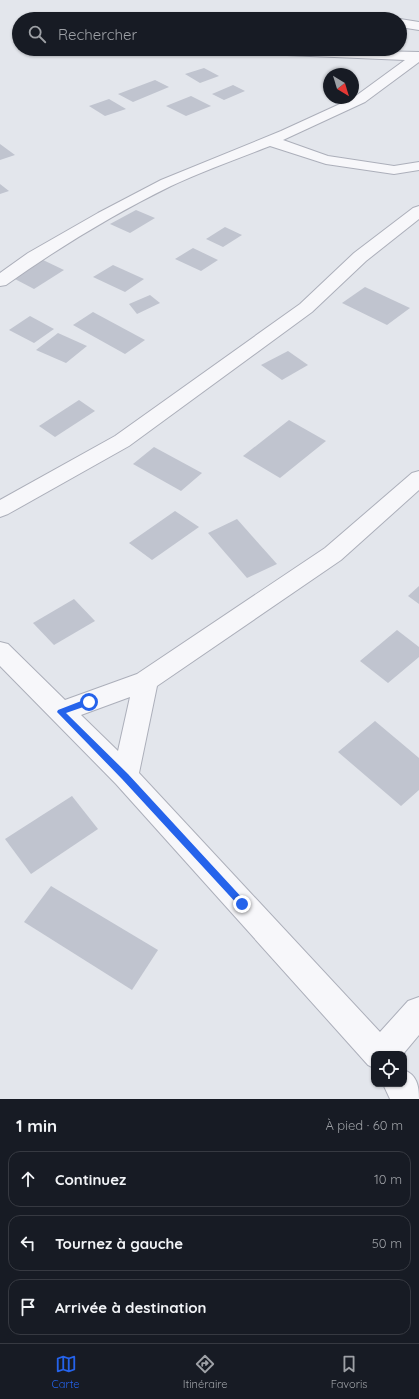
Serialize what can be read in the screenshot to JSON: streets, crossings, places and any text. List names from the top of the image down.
{
  "north": "bottom right",
  "page": {
    "search": "Rechercher",
    "heading": ["1 min", "À pied · 60 m"],
    "list": [
      ["Continuez", "10 m"],
      ["Tournez à gauche", "50 m"],
      "Arrivée à destination"
    ],
    "nav": ["Carte", "Itinéraire", "Favoris"]
  }
}
